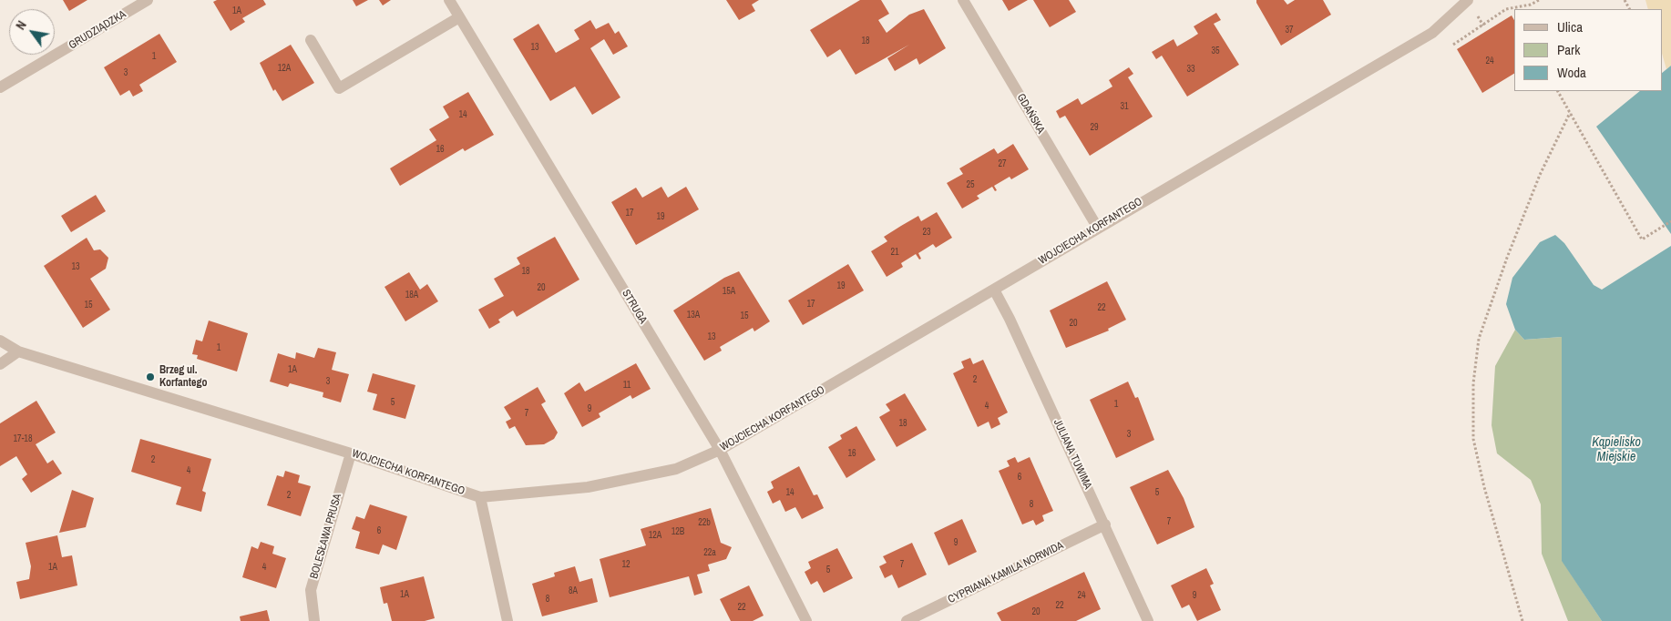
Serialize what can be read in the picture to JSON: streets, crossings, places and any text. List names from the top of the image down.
{
  "streets": {
    "street": [
      "GRUDZIĄDZKA",
      "GDAŃSKA",
      "WOJCIECHA KORFANTEGO",
      "STRUGA",
      "JULIANA TUWIMA",
      "BOLESŁAWA PRUSA",
      "CYPRIANA KAMILA NORWIDA"
    ]
  },
  "crossings": [
    ["GDAŃSKA", "WOJCIECHA KORFANTEGO"],
    ["WOJCIECHA KORFANTEGO", "STRUGA"],
    ["WOJCIECHA KORFANTEGO", "JULIANA TUWIMA"],
    ["WOJCIECHA KORFANTEGO", "BOLESŁAWA PRUSA"],
    ["JULIANA TUWIMA", "CYPRIANA KAMILA NORWIDA"]
  ],
  "water": ["Kąpielisko Miejskie"],
  "places": ["Brzeg ul. Korfantego"],
  "house_numbers": [
    "1A",
    "37",
    "18",
    "13",
    "35",
    "1",
    "24",
    "12A",
    "33",
    "3",
    "31",
    "14",
    "29",
    "16",
    "27",
    "25",
    "17",
    "19",
    "23",
    "21",
    "13",
    "18",
    "19",
    "20",
    "15A",
    "18A",
    "17",
    "15",
    "22",
    "13A",
    "15",
    "20",
    "13",
    "1",
    "1A",
    "2",
    "3",
    "11",
    "5",
    "1",
    "4",
    "9",
    "7",
    "18",
    "3",
    "17-18",
    "16",
    "2",
    "4",
    "6",
    "14",
    "5",
    "2",
    "8",
    "7",
    "22b",
    "6",
    "12B",
    "12A",
    "9",
    "22a",
    "12",
    "7",
    "1A",
    "4",
    "5",
    "8A",
    "1A",
    "24",
    "9",
    "8",
    "22",
    "22",
    "20"
  ],
  "legend": ["Ulica", "Park", "Woda"],
  "north": "top left"
}
